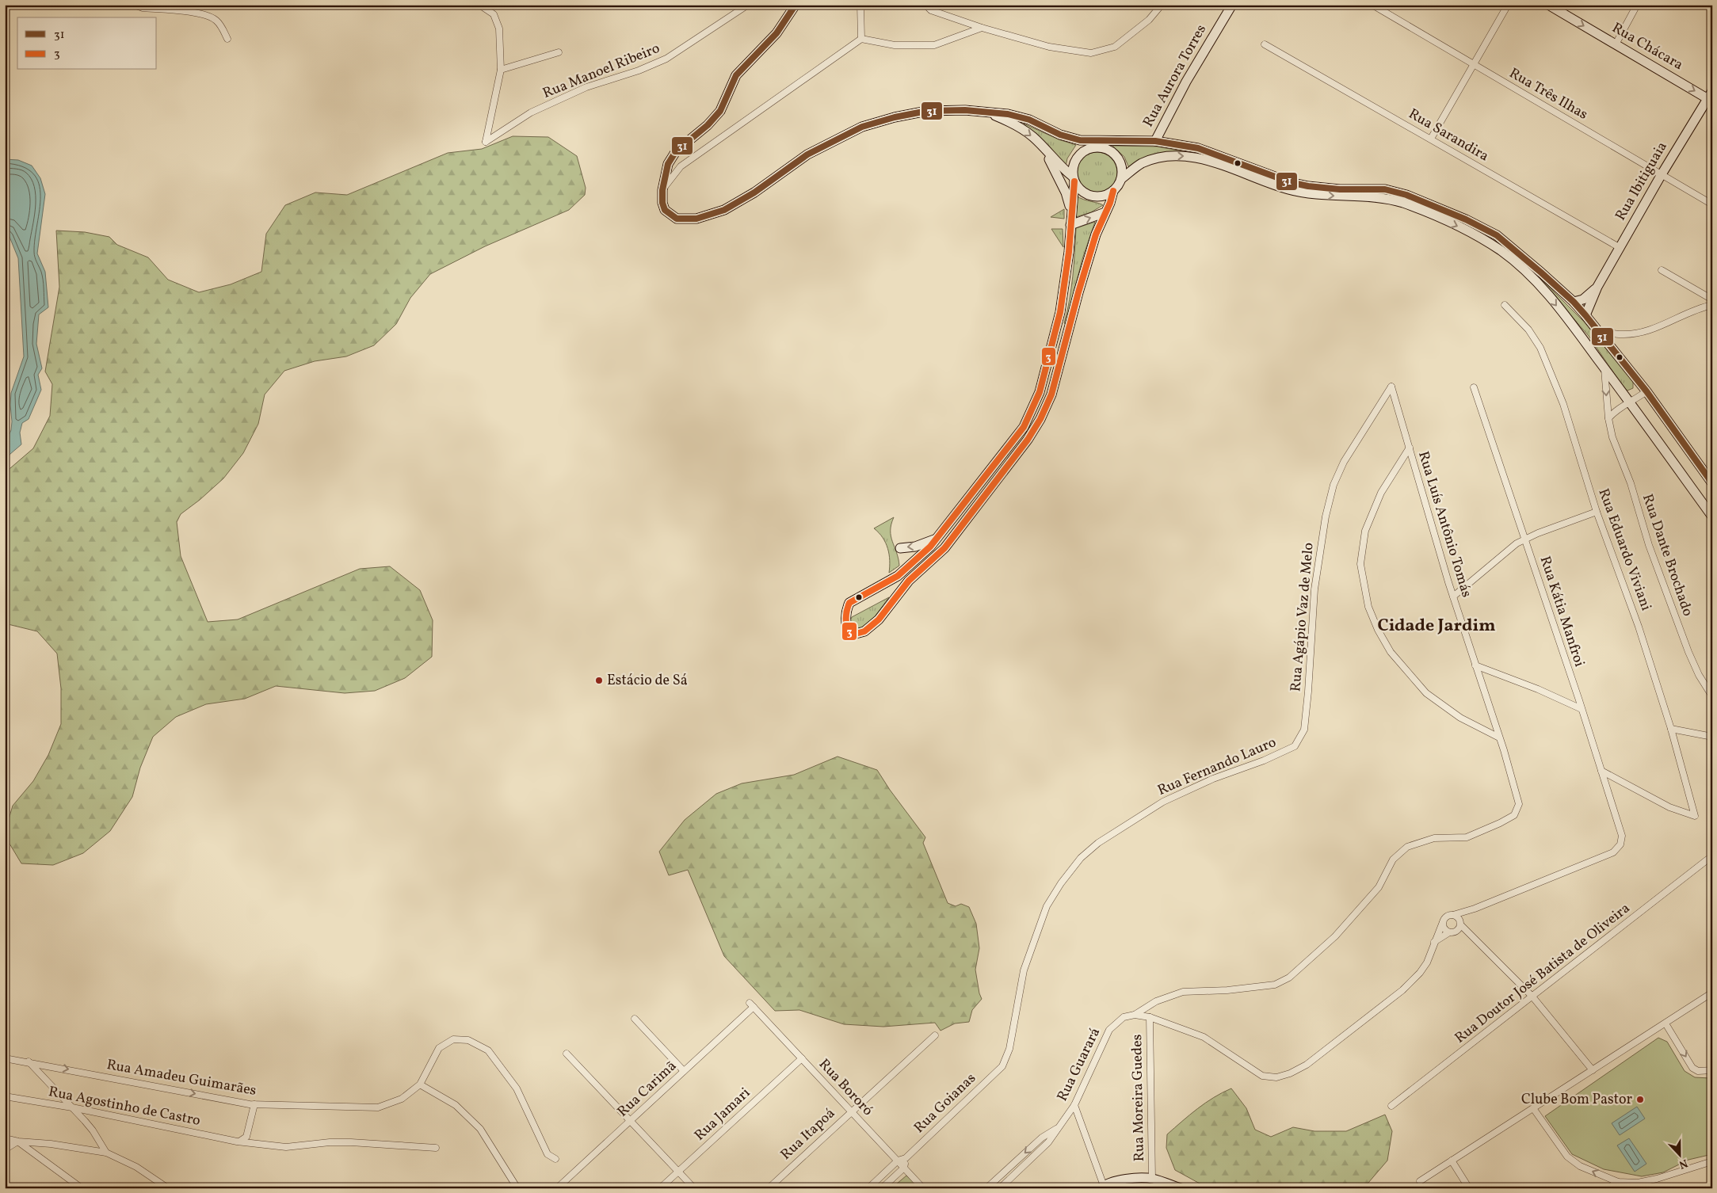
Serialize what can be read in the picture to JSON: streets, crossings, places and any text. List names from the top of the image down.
{
  "streets": {
    "street": [
      "Rua Chácara",
      "Rua Manoel Ribeiro",
      "Rua Aurora Torres",
      "Rua Três Ilhas",
      "Rua Sarandira",
      "Rua Ibitiguaia",
      "Rua Luís Antônio Tomás",
      "Rua Eduardo Viviani",
      "Rua Dante Brochado",
      "Rua Kátia Manfroi",
      "Rua Agápio Vaz de Melo",
      "Rua Fernando Lauro",
      "Rua Doutor José Batista de Oliveira",
      "Rua Guarará",
      "Rua Amadeu Guimarães",
      "Rua Bororó",
      "Rua Carimã",
      "Rua Moreira Guedes",
      "Rua Goianas",
      "Rua Agostinho de Castro",
      "Rua Jamari",
      "Rua Itapoá"
    ]
  },
  "crossings": [
    ["Rua Chácara", "Rua Ibitiguaia"],
    ["Rua Três Ilhas", "Rua Ibitiguaia"],
    ["Rua Sarandira", "Rua Ibitiguaia"],
    ["Rua Luís Antônio Tomás", "Rua Agápio Vaz de Melo"],
    ["Rua Luís Antônio Tomás", "Rua Guarará"],
    ["Rua Eduardo Viviani", "Rua Kátia Manfroi"],
    ["Rua Agápio Vaz de Melo", "Rua Fernando Lauro"],
    ["Rua Fernando Lauro", "Rua Goianas"],
    ["Rua Bororó", "Rua Carimã"],
    ["Rua Bororó", "Rua Goianas"],
    ["Rua Bororó", "Rua Jamari"],
    ["Rua Bororó", "Rua Itapoá"]
  ],
  "one_way": ["Rua Chácara", "Rua Amadeu Guimarães"],
  "districts": ["Cidade Jardim"],
  "places": ["Estácio de Sá", "Clube Bom Pastor"],
  "lines": ["transit line 31", "transit line 3"],
  "legend": ["31", "3"],
  "north": "bottom"
}
